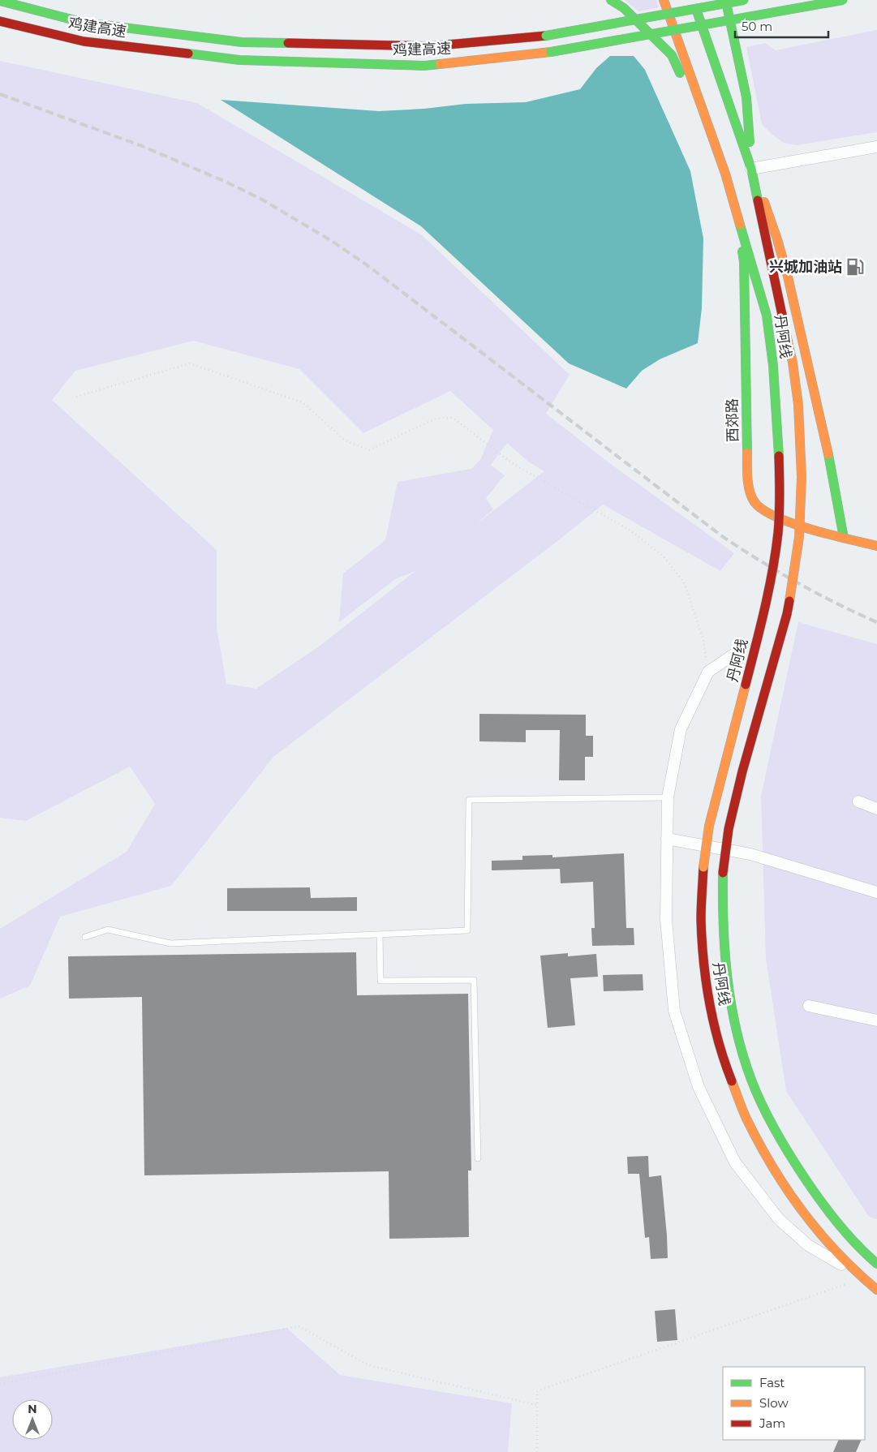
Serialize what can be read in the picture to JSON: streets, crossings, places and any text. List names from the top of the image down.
{
  "streets": {
    "main road": ["鸡建高速", "丹阿线", "西郊路"]
  },
  "crossings": [
    ["丹阿线", "西郊路"]
  ],
  "places": {
    "fuel station": ["兴城加油站"]
  },
  "legend": ["Fast", "Slow", "Jam"],
  "scale_bar": "50 m",
  "north": "top"
}
